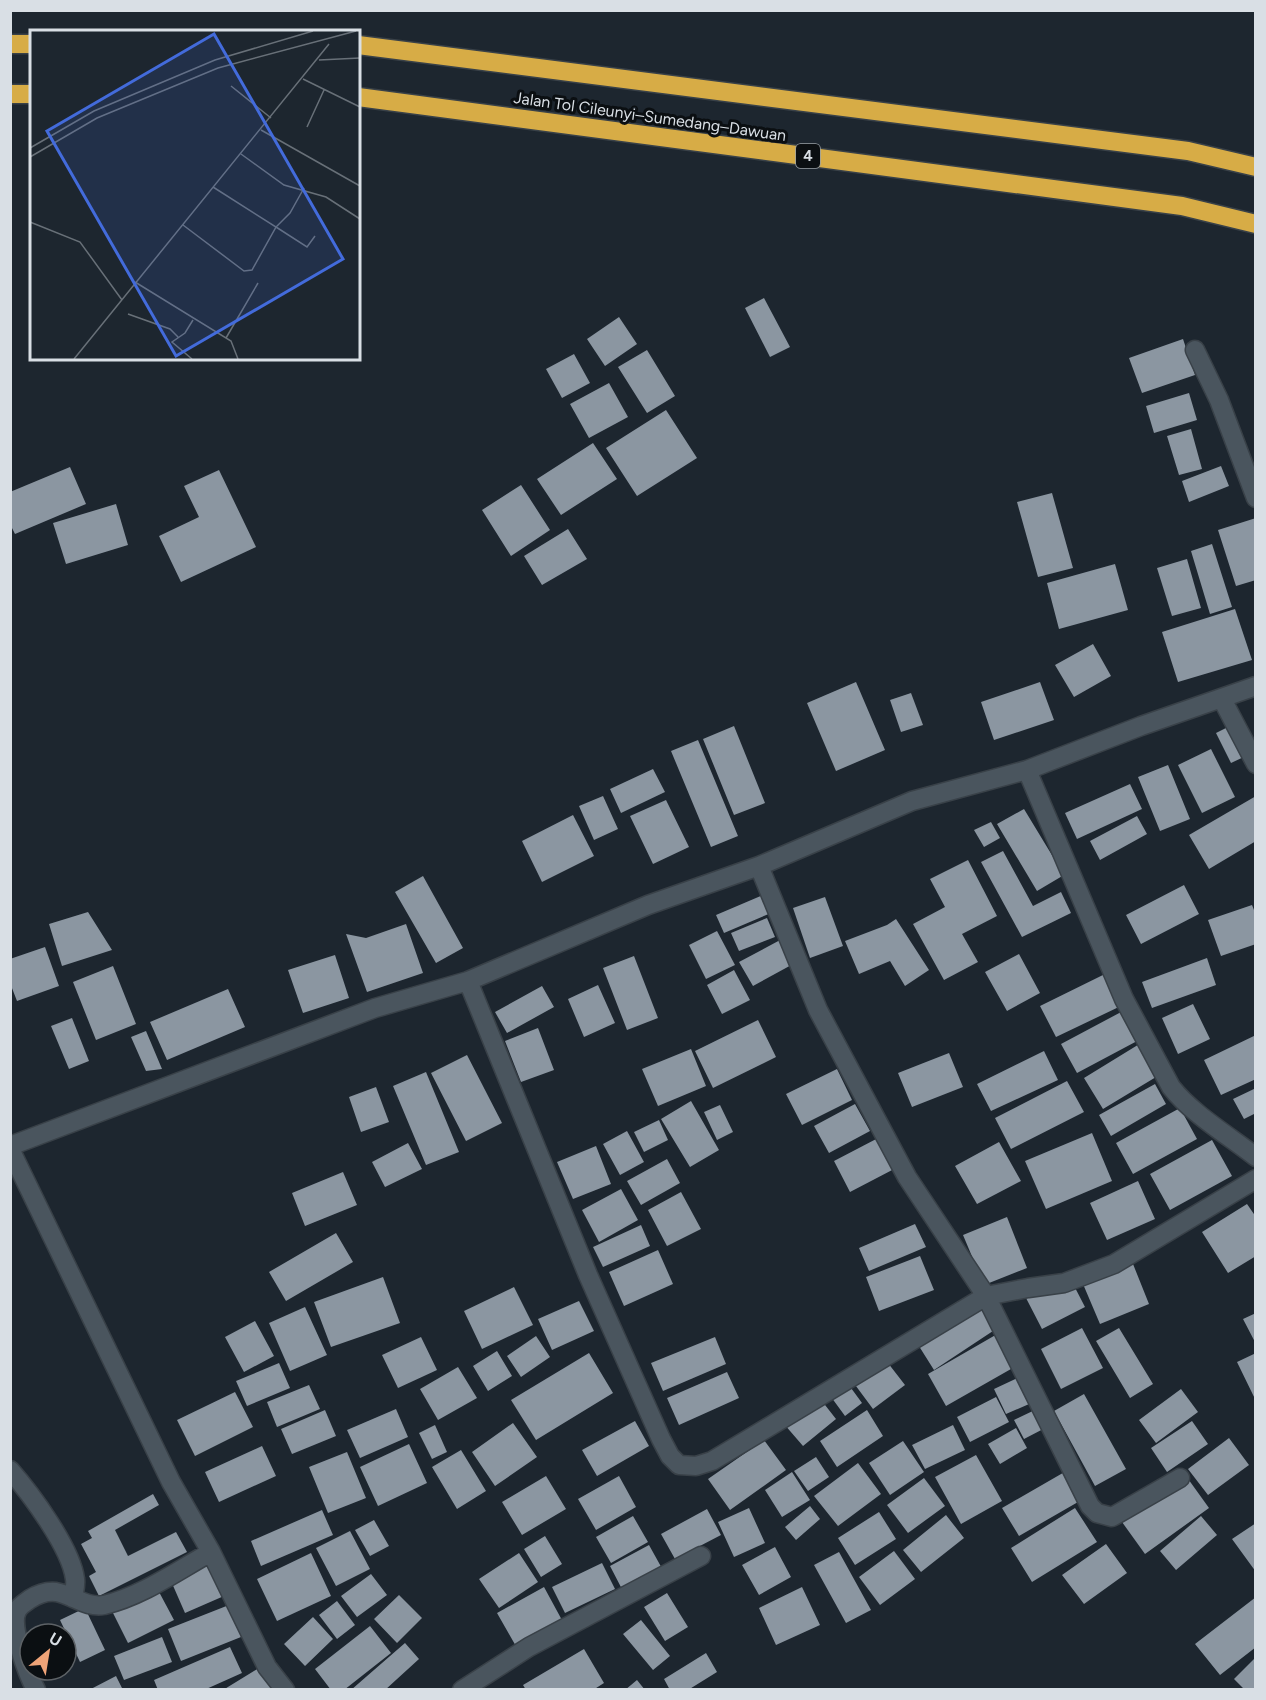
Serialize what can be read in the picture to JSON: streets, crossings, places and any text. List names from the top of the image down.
{
  "streets": {
    "highway": ["Jalan Tol Cileunyi–Sumedang–Dawuan", "4"]
  },
  "north": "top right"
}
